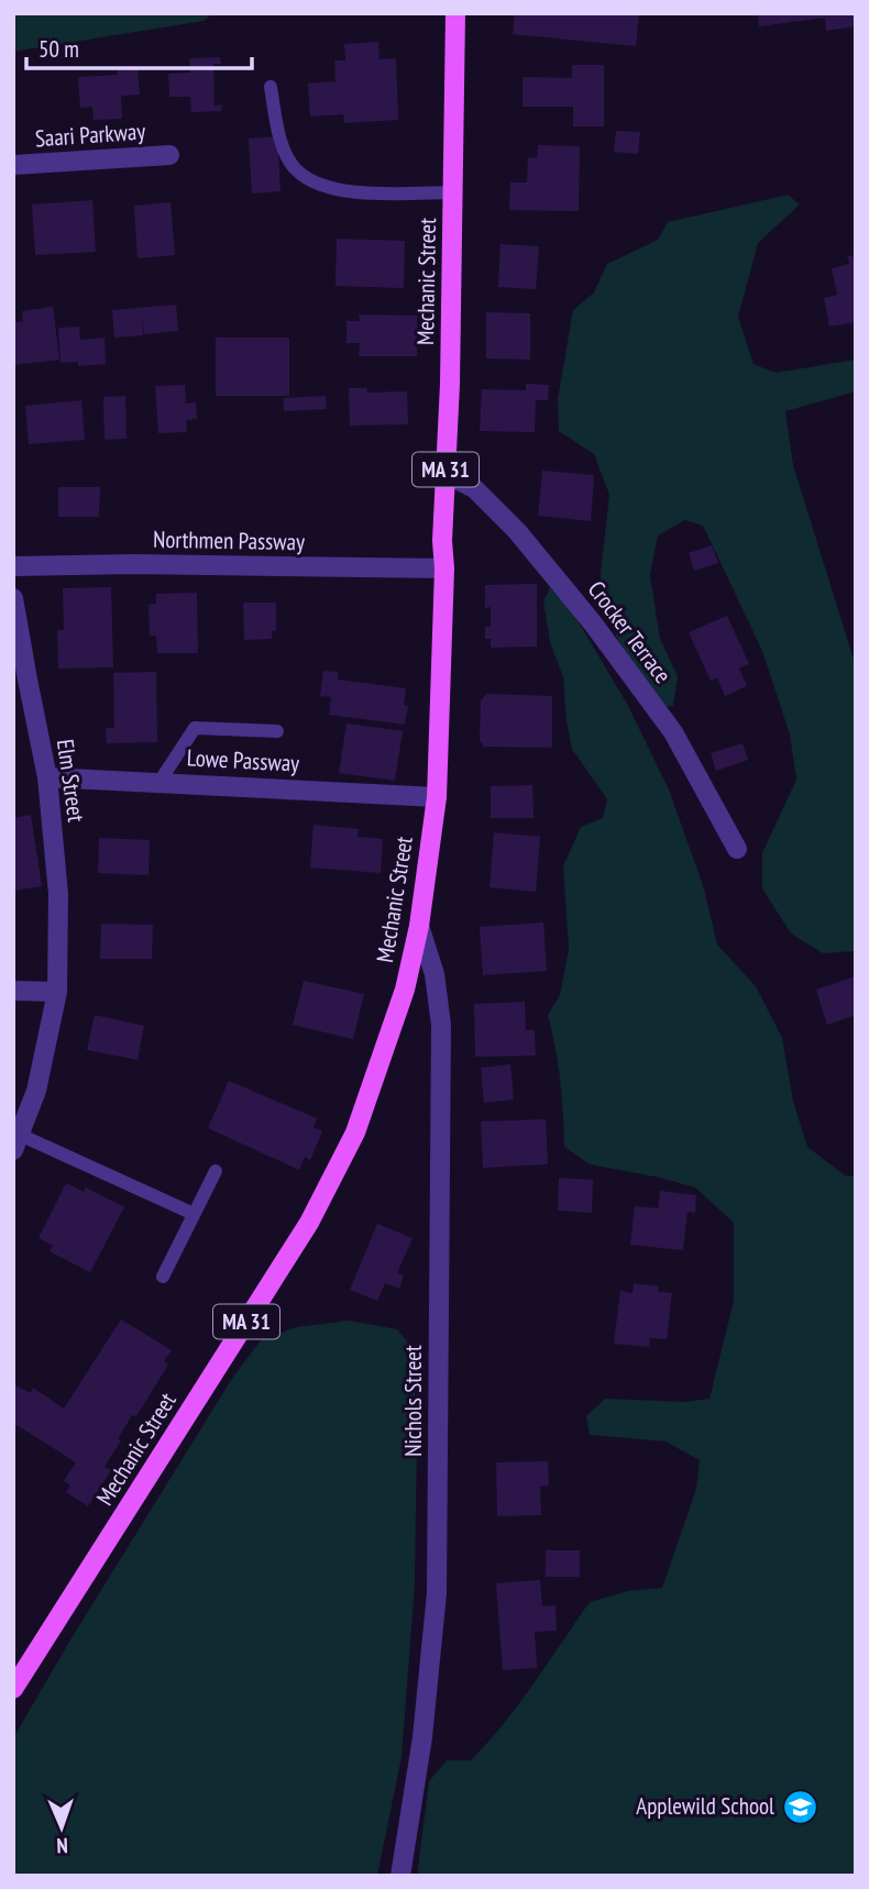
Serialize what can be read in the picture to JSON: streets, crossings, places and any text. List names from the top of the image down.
{
  "streets": {
    "main road": ["Mechanic Street", "MA 31"],
    "street": [
      "Saari Parkway",
      "Northmen Passway",
      "Crocker Terrace",
      "Lowe Passway",
      "Elm Street",
      "Nichols Street"
    ]
  },
  "crossings": [
    ["Mechanic Street", "Northmen Passway"],
    ["Mechanic Street", "Crocker Terrace"],
    ["Mechanic Street", "Lowe Passway"],
    ["Mechanic Street", "Nichols Street"],
    ["Lowe Passway", "Elm Street"]
  ],
  "places": {
    "school or university": ["Applewild School"]
  },
  "scale_bar": "50 m",
  "north": "bottom"
}
